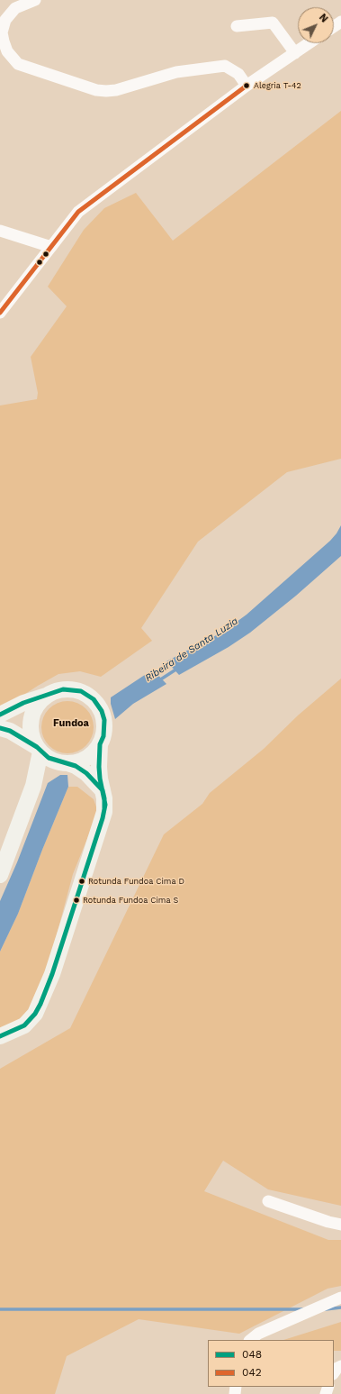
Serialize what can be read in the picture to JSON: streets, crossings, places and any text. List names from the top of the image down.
{
  "districts": ["Fundoa"],
  "water": ["Ribeira de Santa Luzia"],
  "places": ["Alegria T-42", "Rotunda Fundoa Cima D", "Rotunda Fundoa Cima S"],
  "lines": ["transit line 042", "transit line 048"],
  "legend": ["048", "042"],
  "north": "top right"
}
